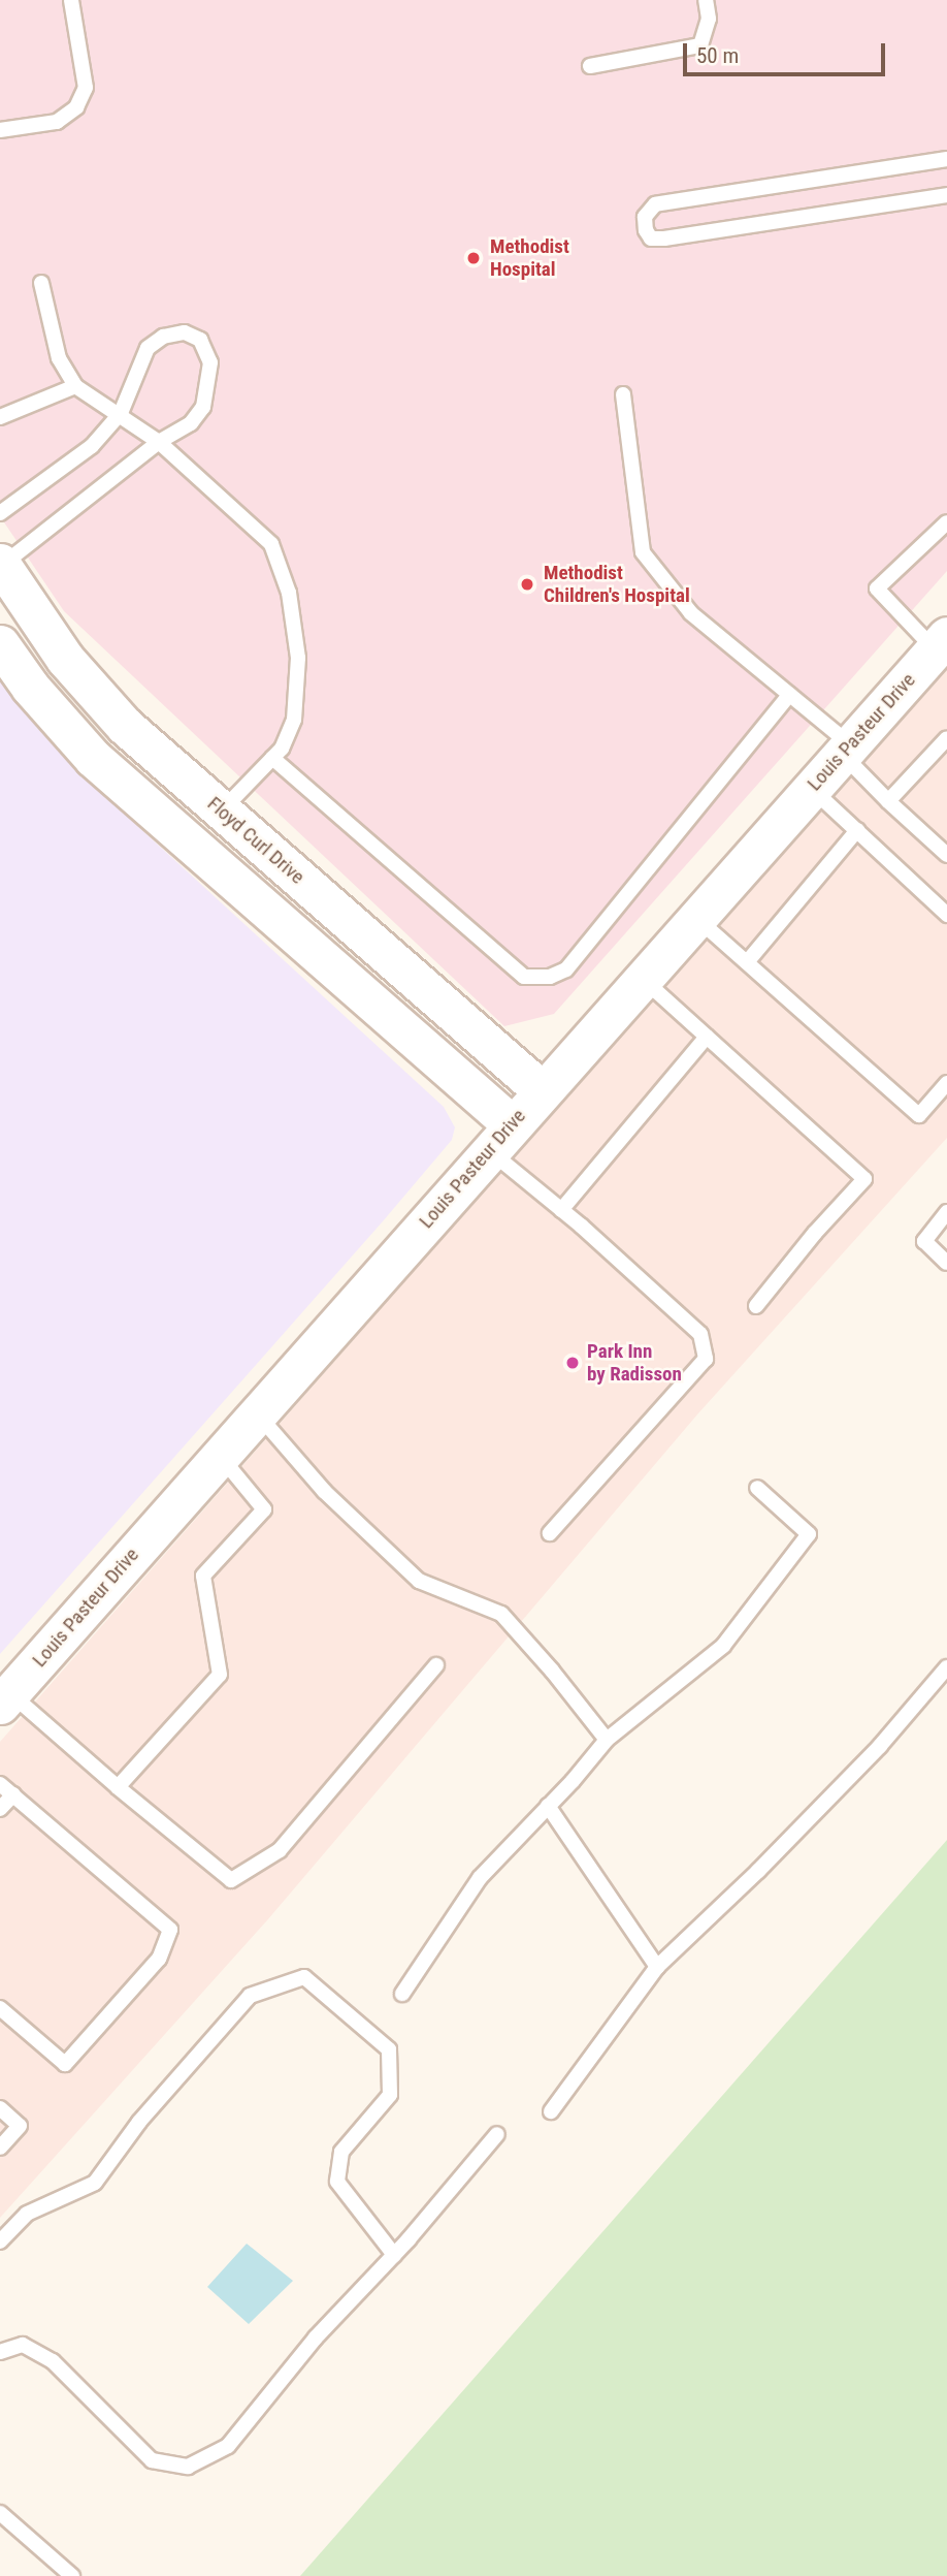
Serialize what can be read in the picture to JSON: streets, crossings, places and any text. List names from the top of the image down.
{
  "streets": {
    "street": ["Louis Pasteur Drive", "Floyd Curl Drive"]
  },
  "crossings": [
    ["Louis Pasteur Drive", "Floyd Curl Drive"]
  ],
  "places": ["Methodist Hospital", "Methodist Children's Hospital", "Park Inn by Radisson"],
  "scale_bar": "50 m"
}
